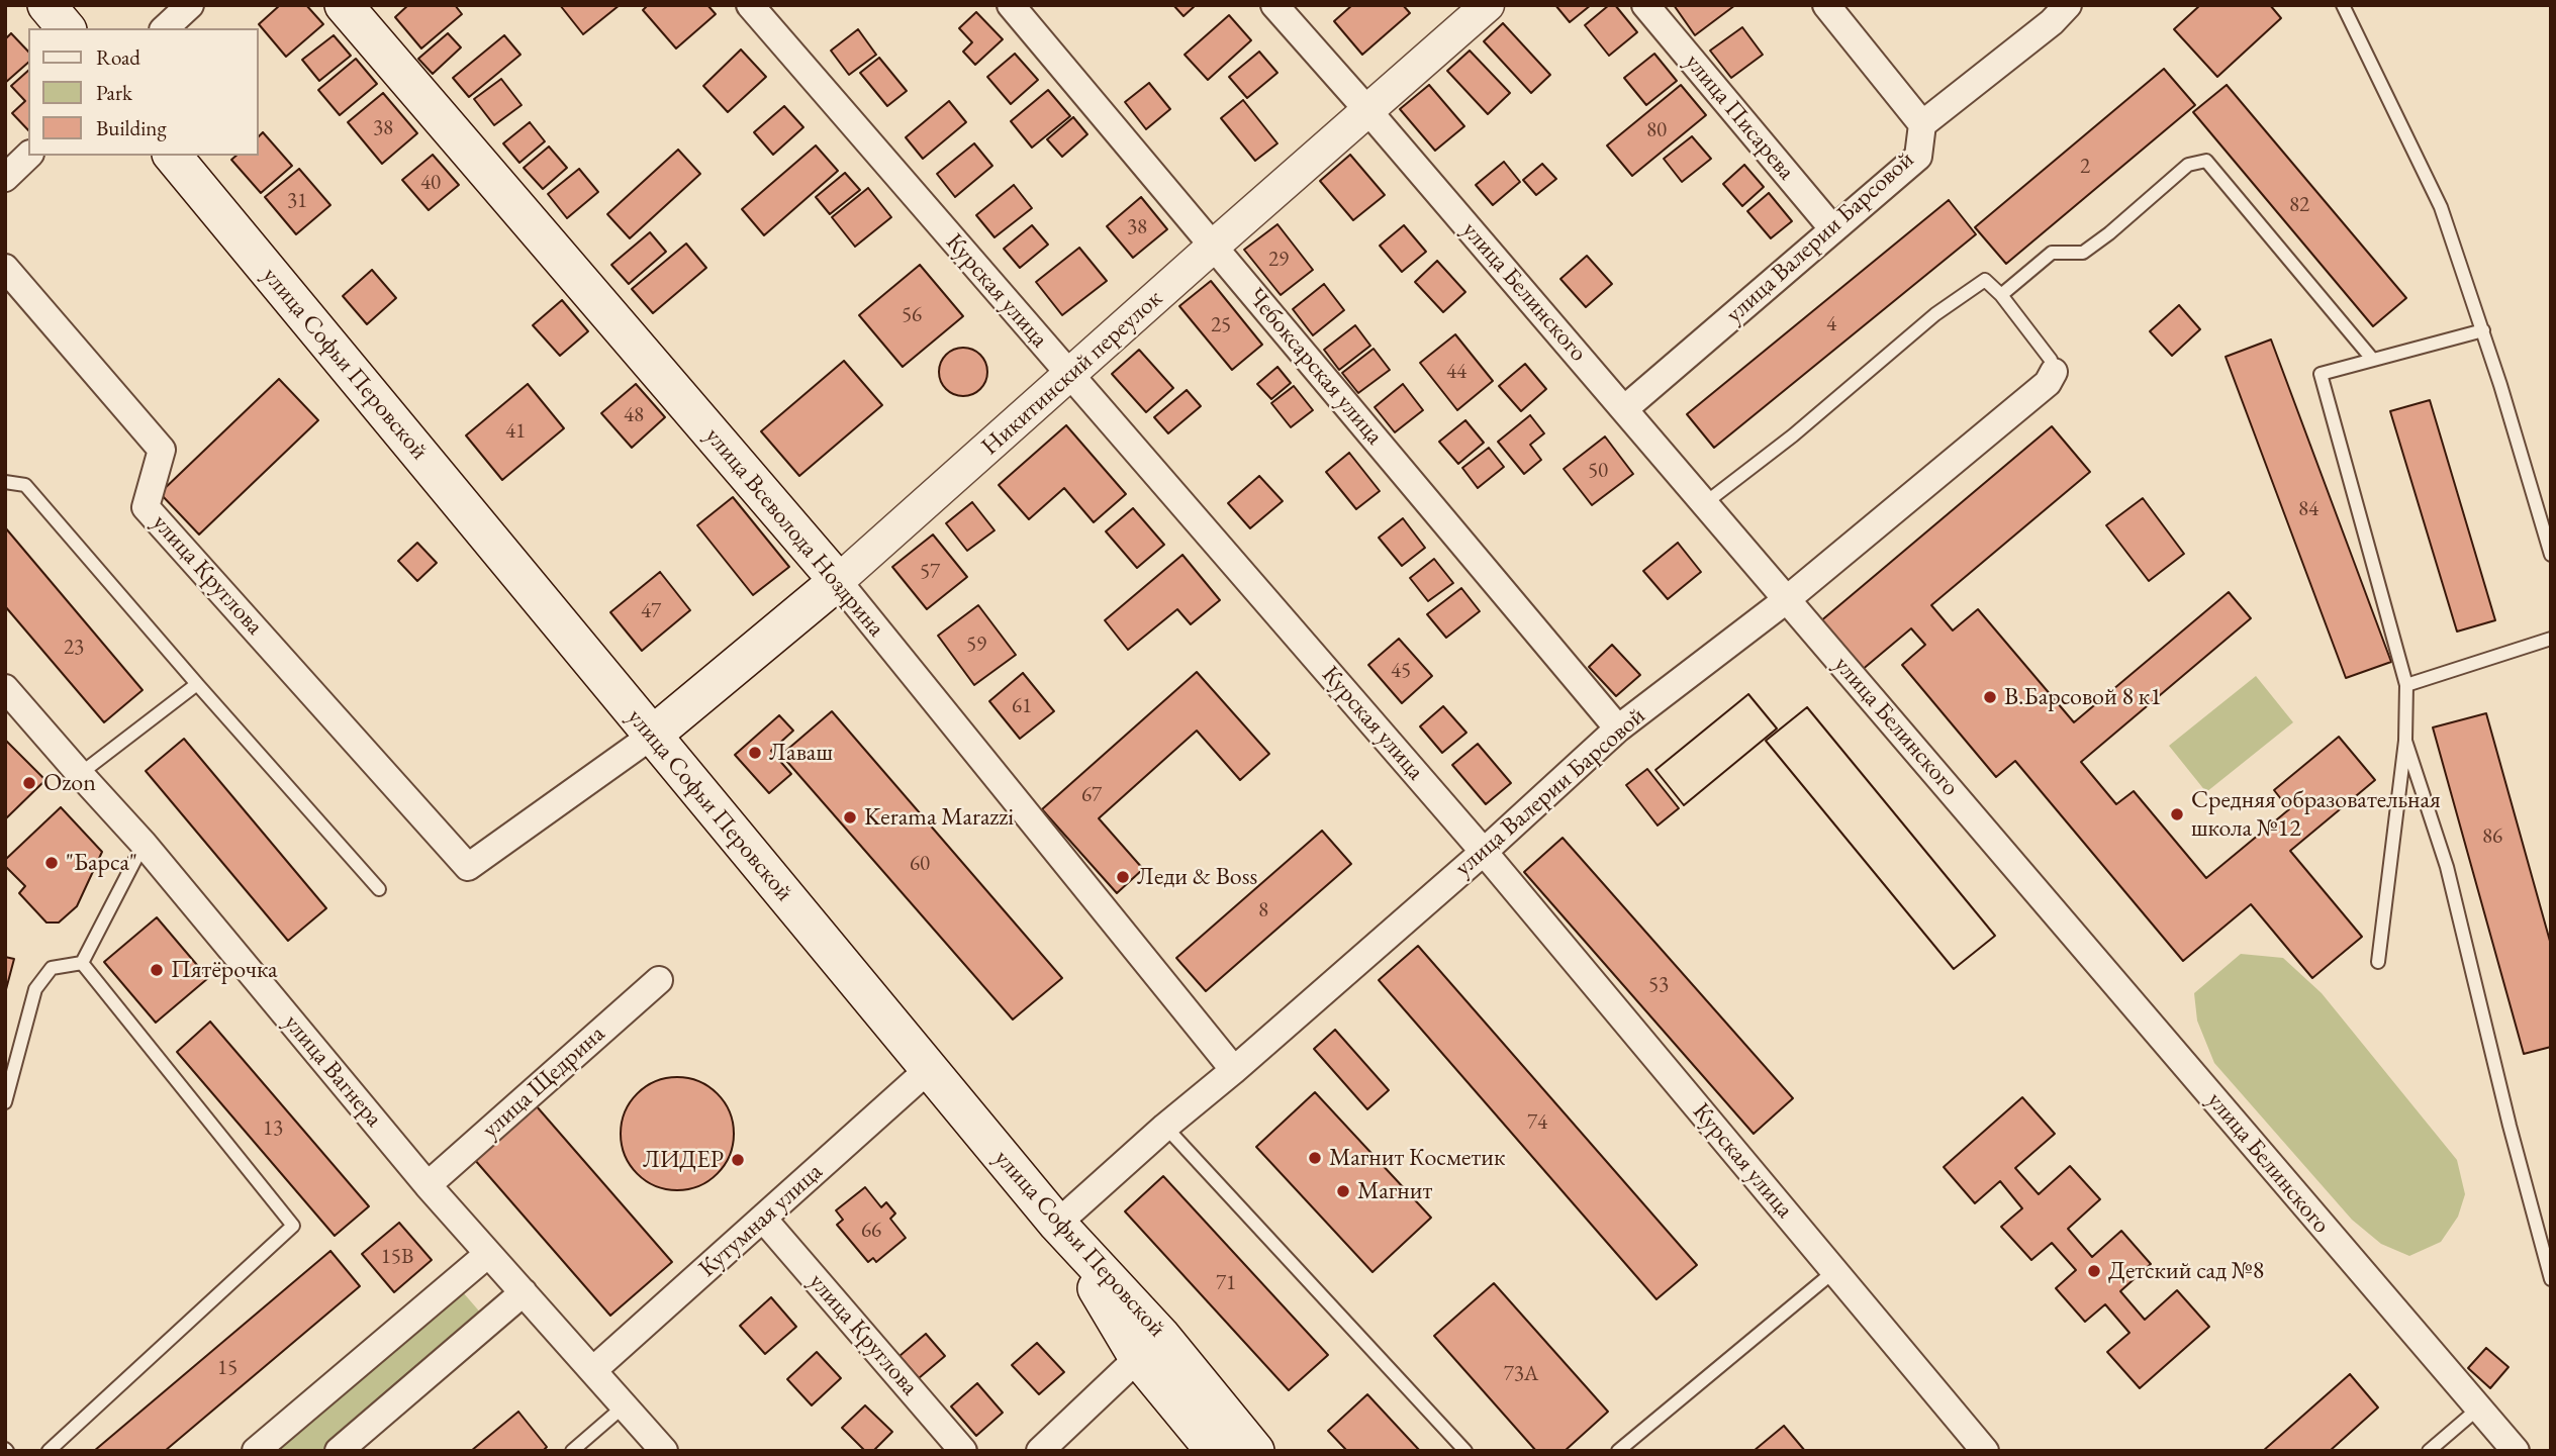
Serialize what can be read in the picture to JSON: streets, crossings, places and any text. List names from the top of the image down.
{
  "streets": {
    "main road": ["улица Софьи Перовской", "Никитинский переулок", "улица Всеволода Ноздрина"],
    "street": [
      "улица Писарева",
      "улица Валерии Барсовой",
      "Курская улица",
      "улица Белинского",
      "Чебоксарская улица",
      "улица Круглова",
      "улица Вагнера",
      "улица Щедрина",
      "Кутумная улица"
    ]
  },
  "crossings": [
    ["улица Писарева", "улица Валерии Барсовой"],
    ["улица Валерии Барсовой", "Курская улица"],
    ["улица Валерии Барсовой", "улица Белинского"],
    ["улица Валерии Барсовой", "улица Софьи Перовской"],
    ["улица Валерии Барсовой", "Чебоксарская улица"],
    ["улица Валерии Барсовой", "улица Всеволода Ноздрина"],
    ["Курская улица", "Никитинский переулок"],
    ["улица Белинского", "Никитинский переулок"],
    ["улица Софьи Перовской", "Никитинский переулок"],
    ["улица Софьи Перовской", "улица Круглова"],
    ["улица Софьи Перовской", "Кутумная улица"],
    ["Чебоксарская улица", "Никитинский переулок"],
    ["Никитинский переулок", "улица Всеволода Ноздрина"],
    ["Никитинский переулок", "улица Круглова"],
    ["улица Круглова", "Кутумная улица"],
    ["улица Вагнера", "улица Щедрина"],
    ["улица Вагнера", "Кутумная улица"]
  ],
  "places": [
    "В.Барсовой 8 к1",
    "Лаваш",
    "Ozon",
    "Средняя образовательная школа №12",
    "Kerama Marazzi",
    "\"Барса\"",
    "Леди & Boss",
    "Пятёрочка",
    "Магнит Косметик",
    "ЛИДЕР",
    "Магнит",
    "Детский сад №8"
  ],
  "house_numbers": [
    "38",
    "80",
    "2",
    "40",
    "31",
    "82",
    "38",
    "29",
    "56",
    "4",
    "25",
    "44",
    "48",
    "41",
    "50",
    "84",
    "57",
    "47",
    "59",
    "23",
    "45",
    "61",
    "67",
    "86",
    "60",
    "8",
    "53",
    "74",
    "13",
    "66",
    "15В",
    "71",
    "15",
    "73А"
  ],
  "legend": ["Road", "Park", "Building"]
}
